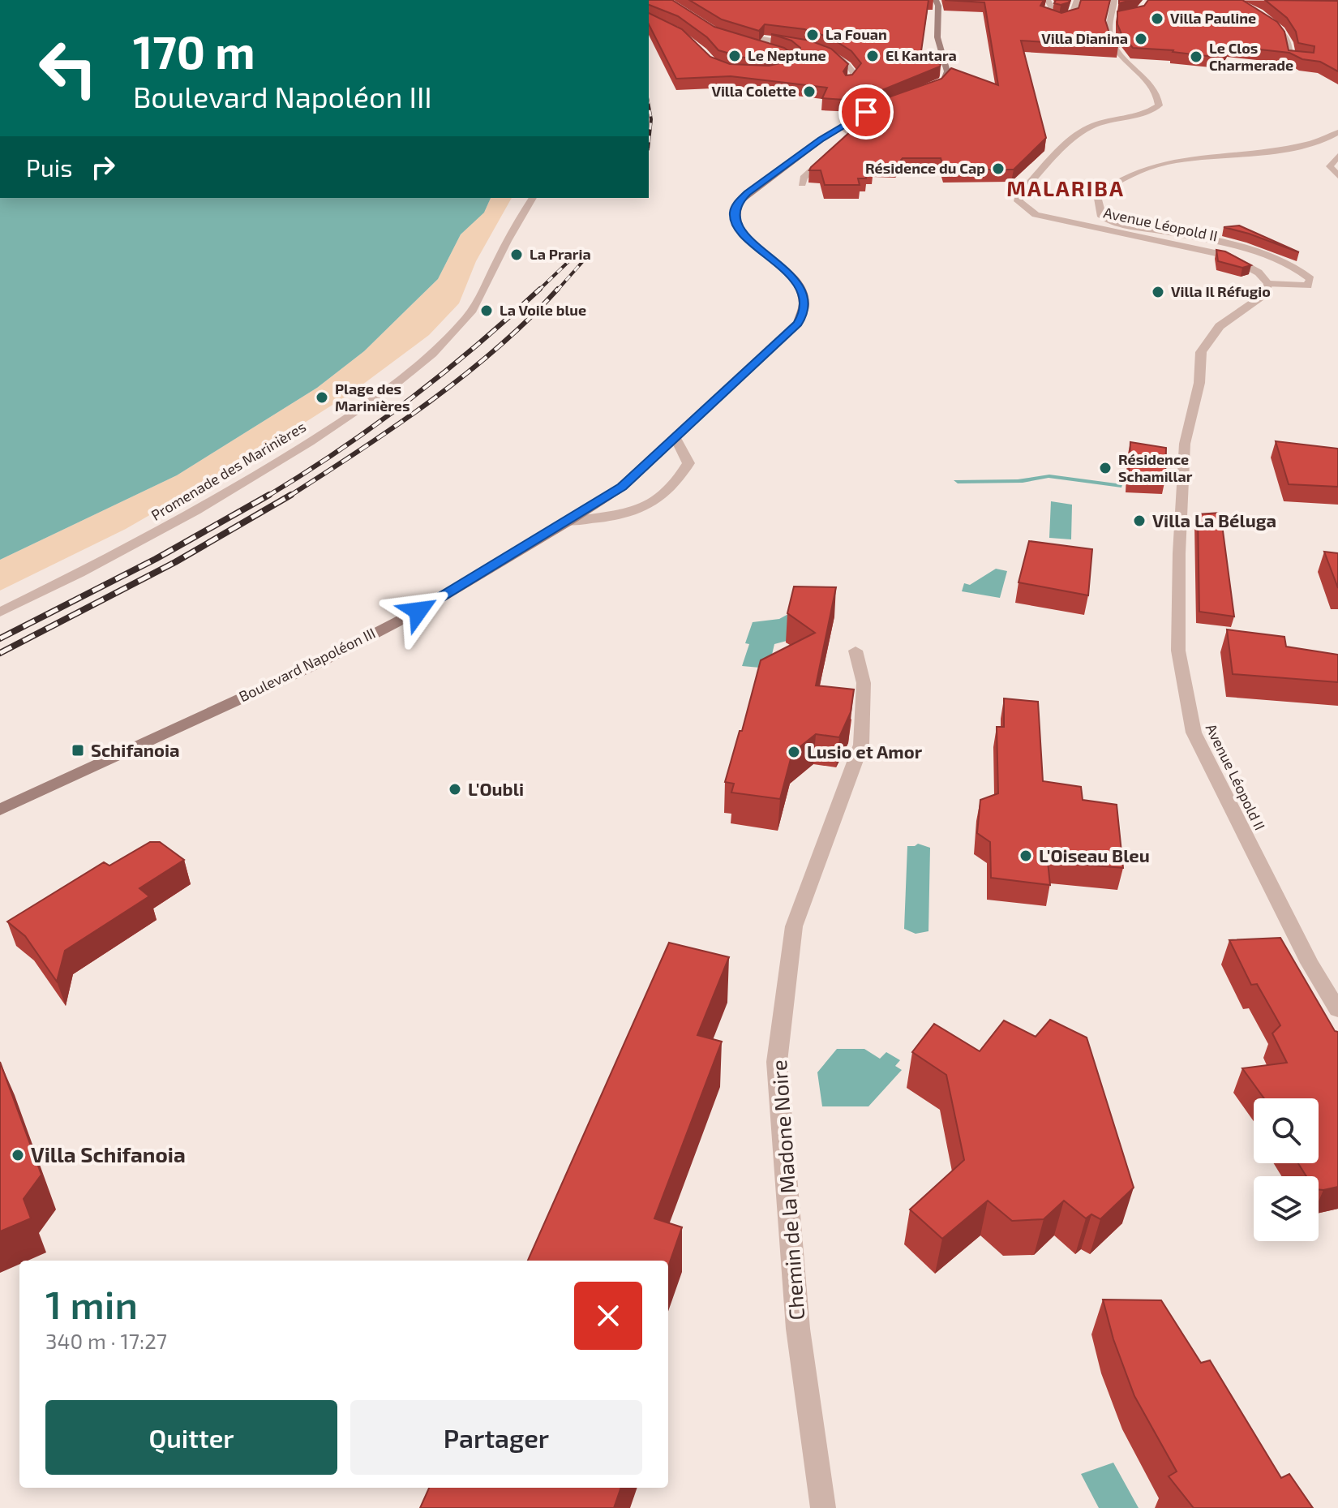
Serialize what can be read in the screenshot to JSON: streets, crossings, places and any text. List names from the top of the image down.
{
  "streets": {
    "main road": ["Boulevard Napoléon III"],
    "street": ["Avenue Léopold II", "Promenade des Marinières", "Chemin de la Madone Noire"]
  },
  "districts": ["MALARIBA"],
  "places": {
    "other": [
      "Villa Pauline",
      "La Fouan",
      "Villa Dianina",
      "Le Neptune",
      "El Kantara",
      "Le Clos Charmerade",
      "Villa Colette",
      "Résidence du Cap",
      "La Praria",
      "Villa Il Réfugio",
      "La Voile blue",
      "Plage des Marinières",
      "Résidence Schamillar",
      "Villa La Béluga",
      "Lusio et Amor",
      "L'Oubli",
      "L'Oiseau Bleu",
      "Villa Schifanoia"
    ],
    "transit": ["Schifanoia"]
  },
  "page": {
    "turn": ["170 m", "Boulevard Napoléon III"],
    "then": "Puis",
    "heading": ["1 min", "340 m · 17:27"],
    "buttons": ["Quitter", "Partager"]
  }
}
